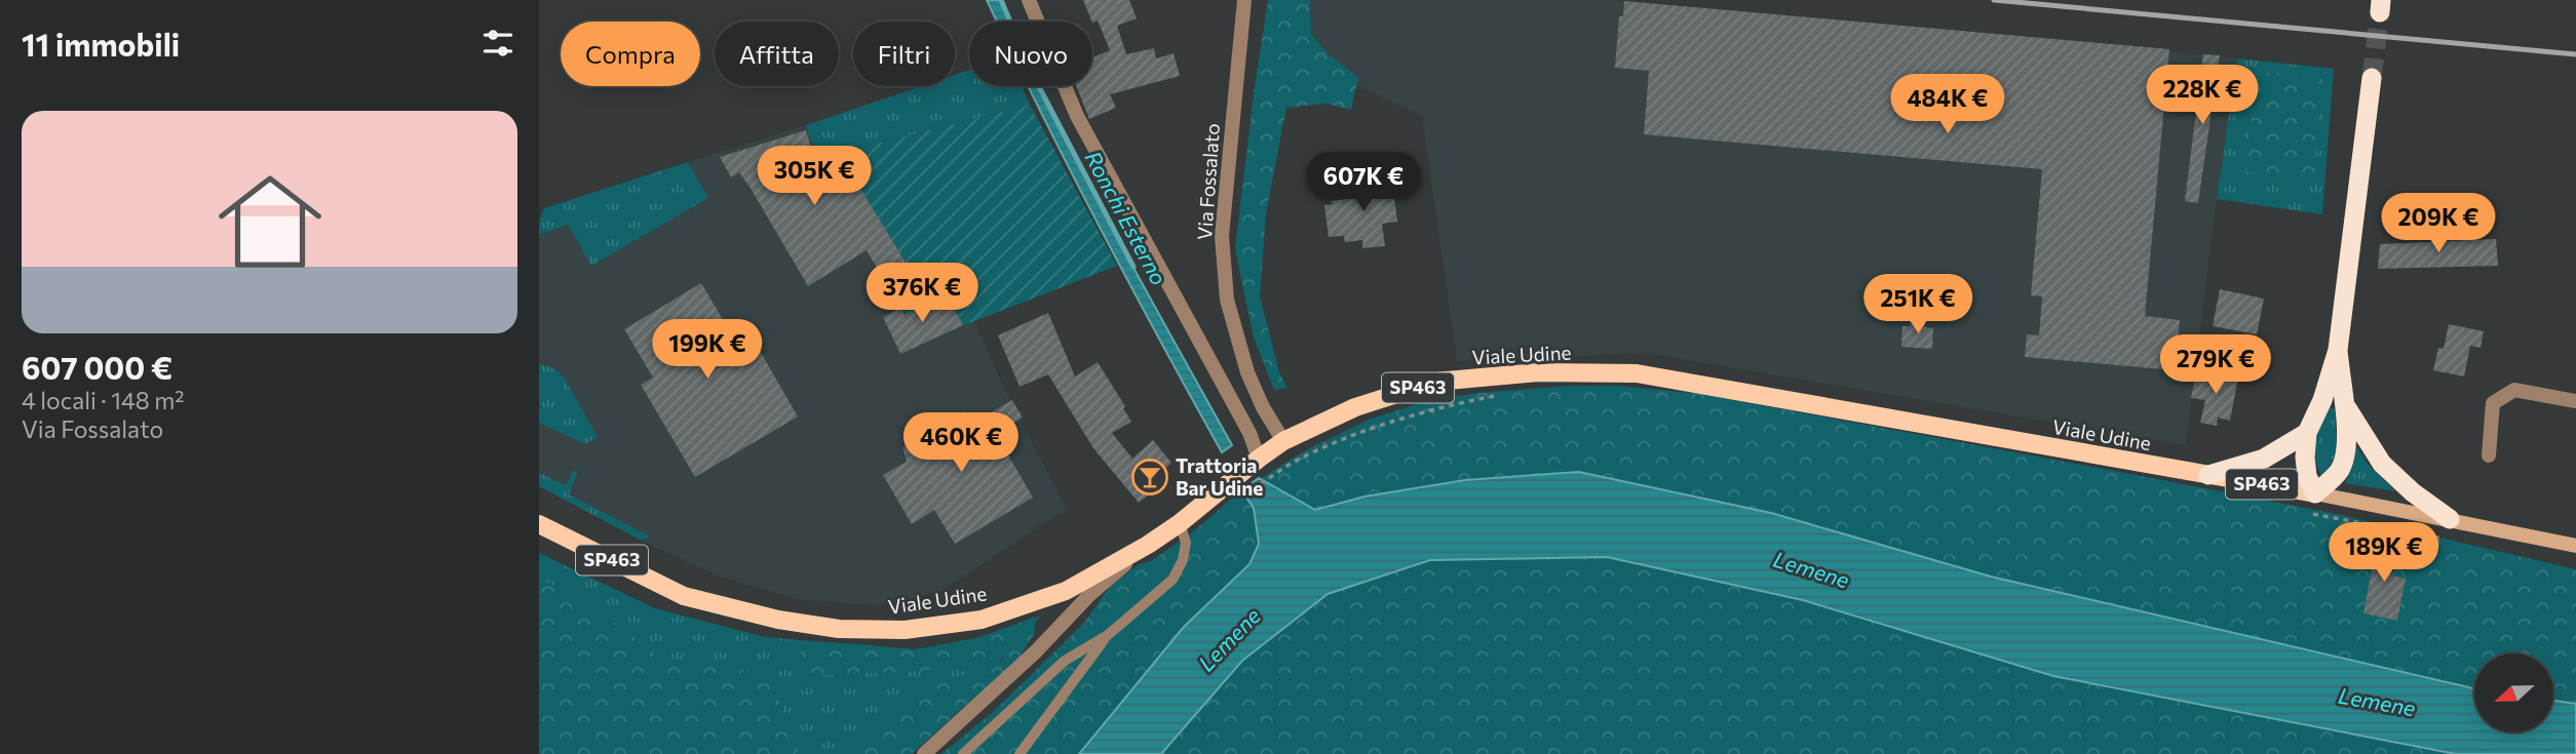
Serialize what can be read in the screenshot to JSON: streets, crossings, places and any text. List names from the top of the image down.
{
  "streets": {
    "main road": ["Viale Udine", "SP463"],
    "street": ["Via Fossalato"]
  },
  "crossings": [
    ["Via Fossalato", "Viale Udine"]
  ],
  "water": ["Ronchi Esterno", "Lemene"],
  "places": {
    "bar": ["Trattoria Bar Udine"]
  },
  "north": "left",
  "page": {
    "heading": "11 immobili",
    "chip": [
      "Compra",
      "Affitta",
      "Filtri",
      "Nuovo"
    ],
    "price": [
      "228K €",
      "484K €",
      "305K €",
      "607K €",
      "209K €",
      "376K €",
      "251K €",
      "199K €",
      "279K €",
      "460K €",
      "189K €"
    ],
    "list": [
      {
        "name": "607 000 €",
        "note": "4 locali · 148 m² · Via Fossalato"
      }
    ]
  }
}
